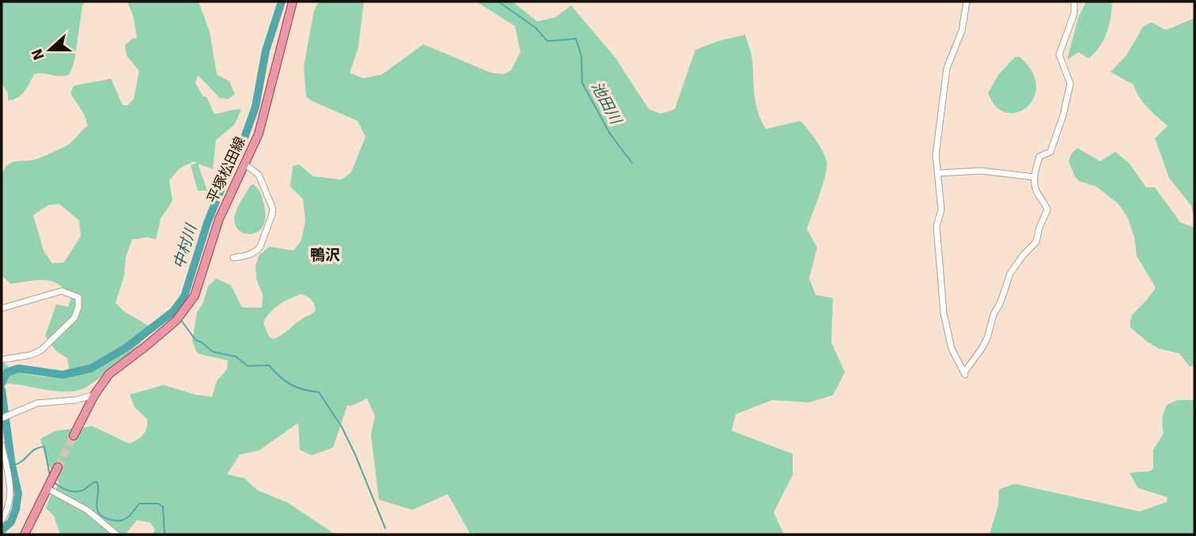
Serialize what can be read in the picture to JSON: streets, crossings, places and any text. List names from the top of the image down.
{
  "streets": {
    "main road": ["平塚松田線"]
  },
  "districts": ["鴨沢"],
  "water": ["池田川", "中村川"],
  "north": "left"
}
